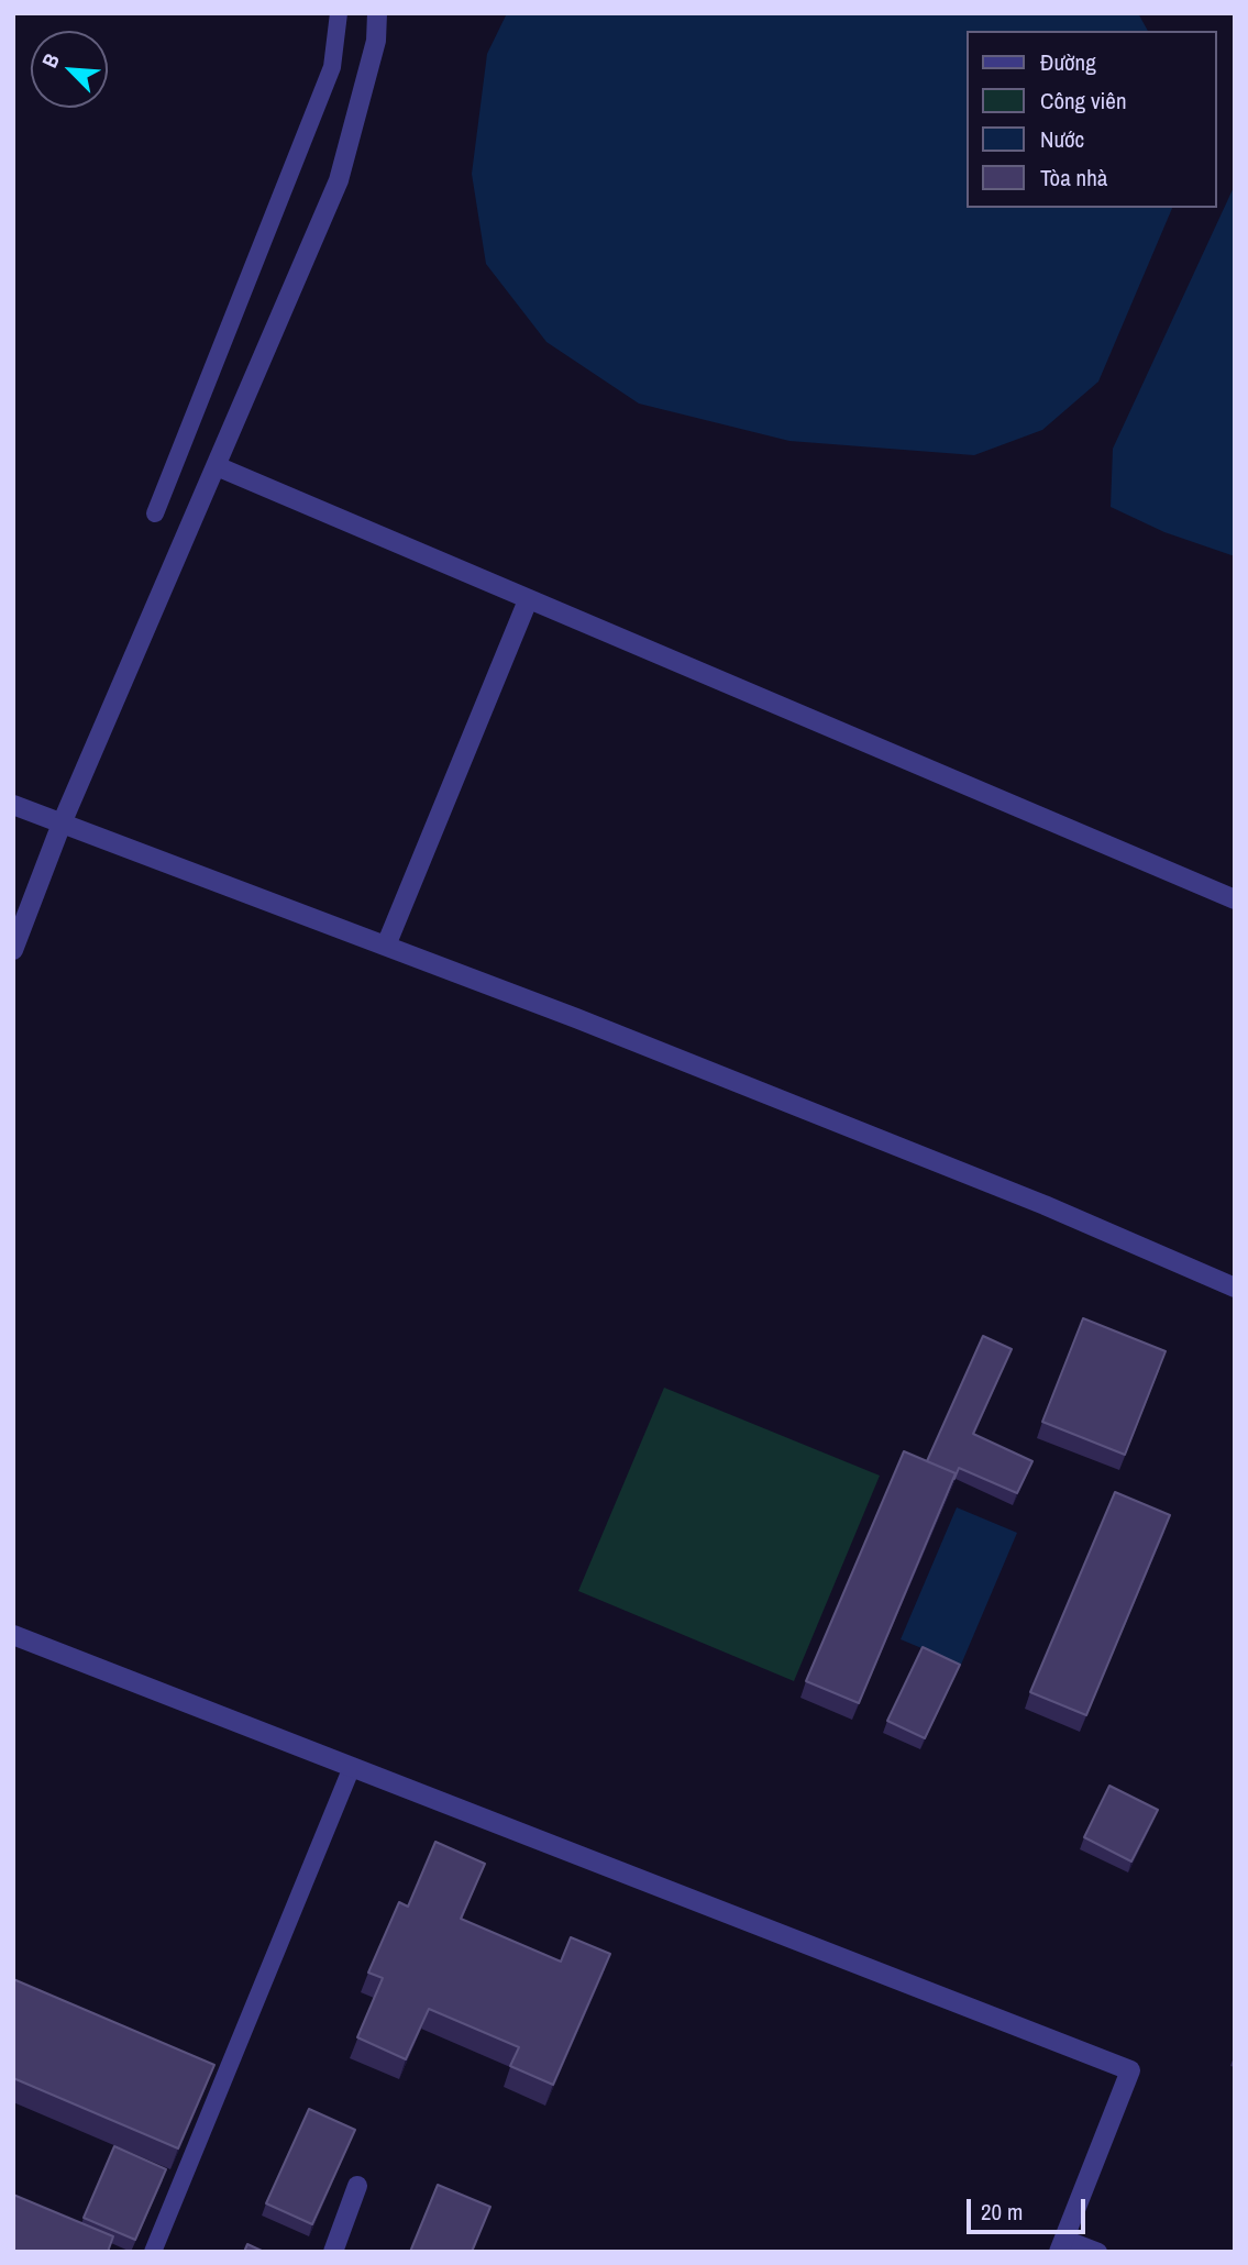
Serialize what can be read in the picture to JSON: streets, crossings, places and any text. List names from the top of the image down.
{
  "legend": [
    "Đường",
    "Công viên",
    "Nước",
    "Tòa nhà"
  ],
  "scale_bar": "20 m",
  "north": "top left"
}
